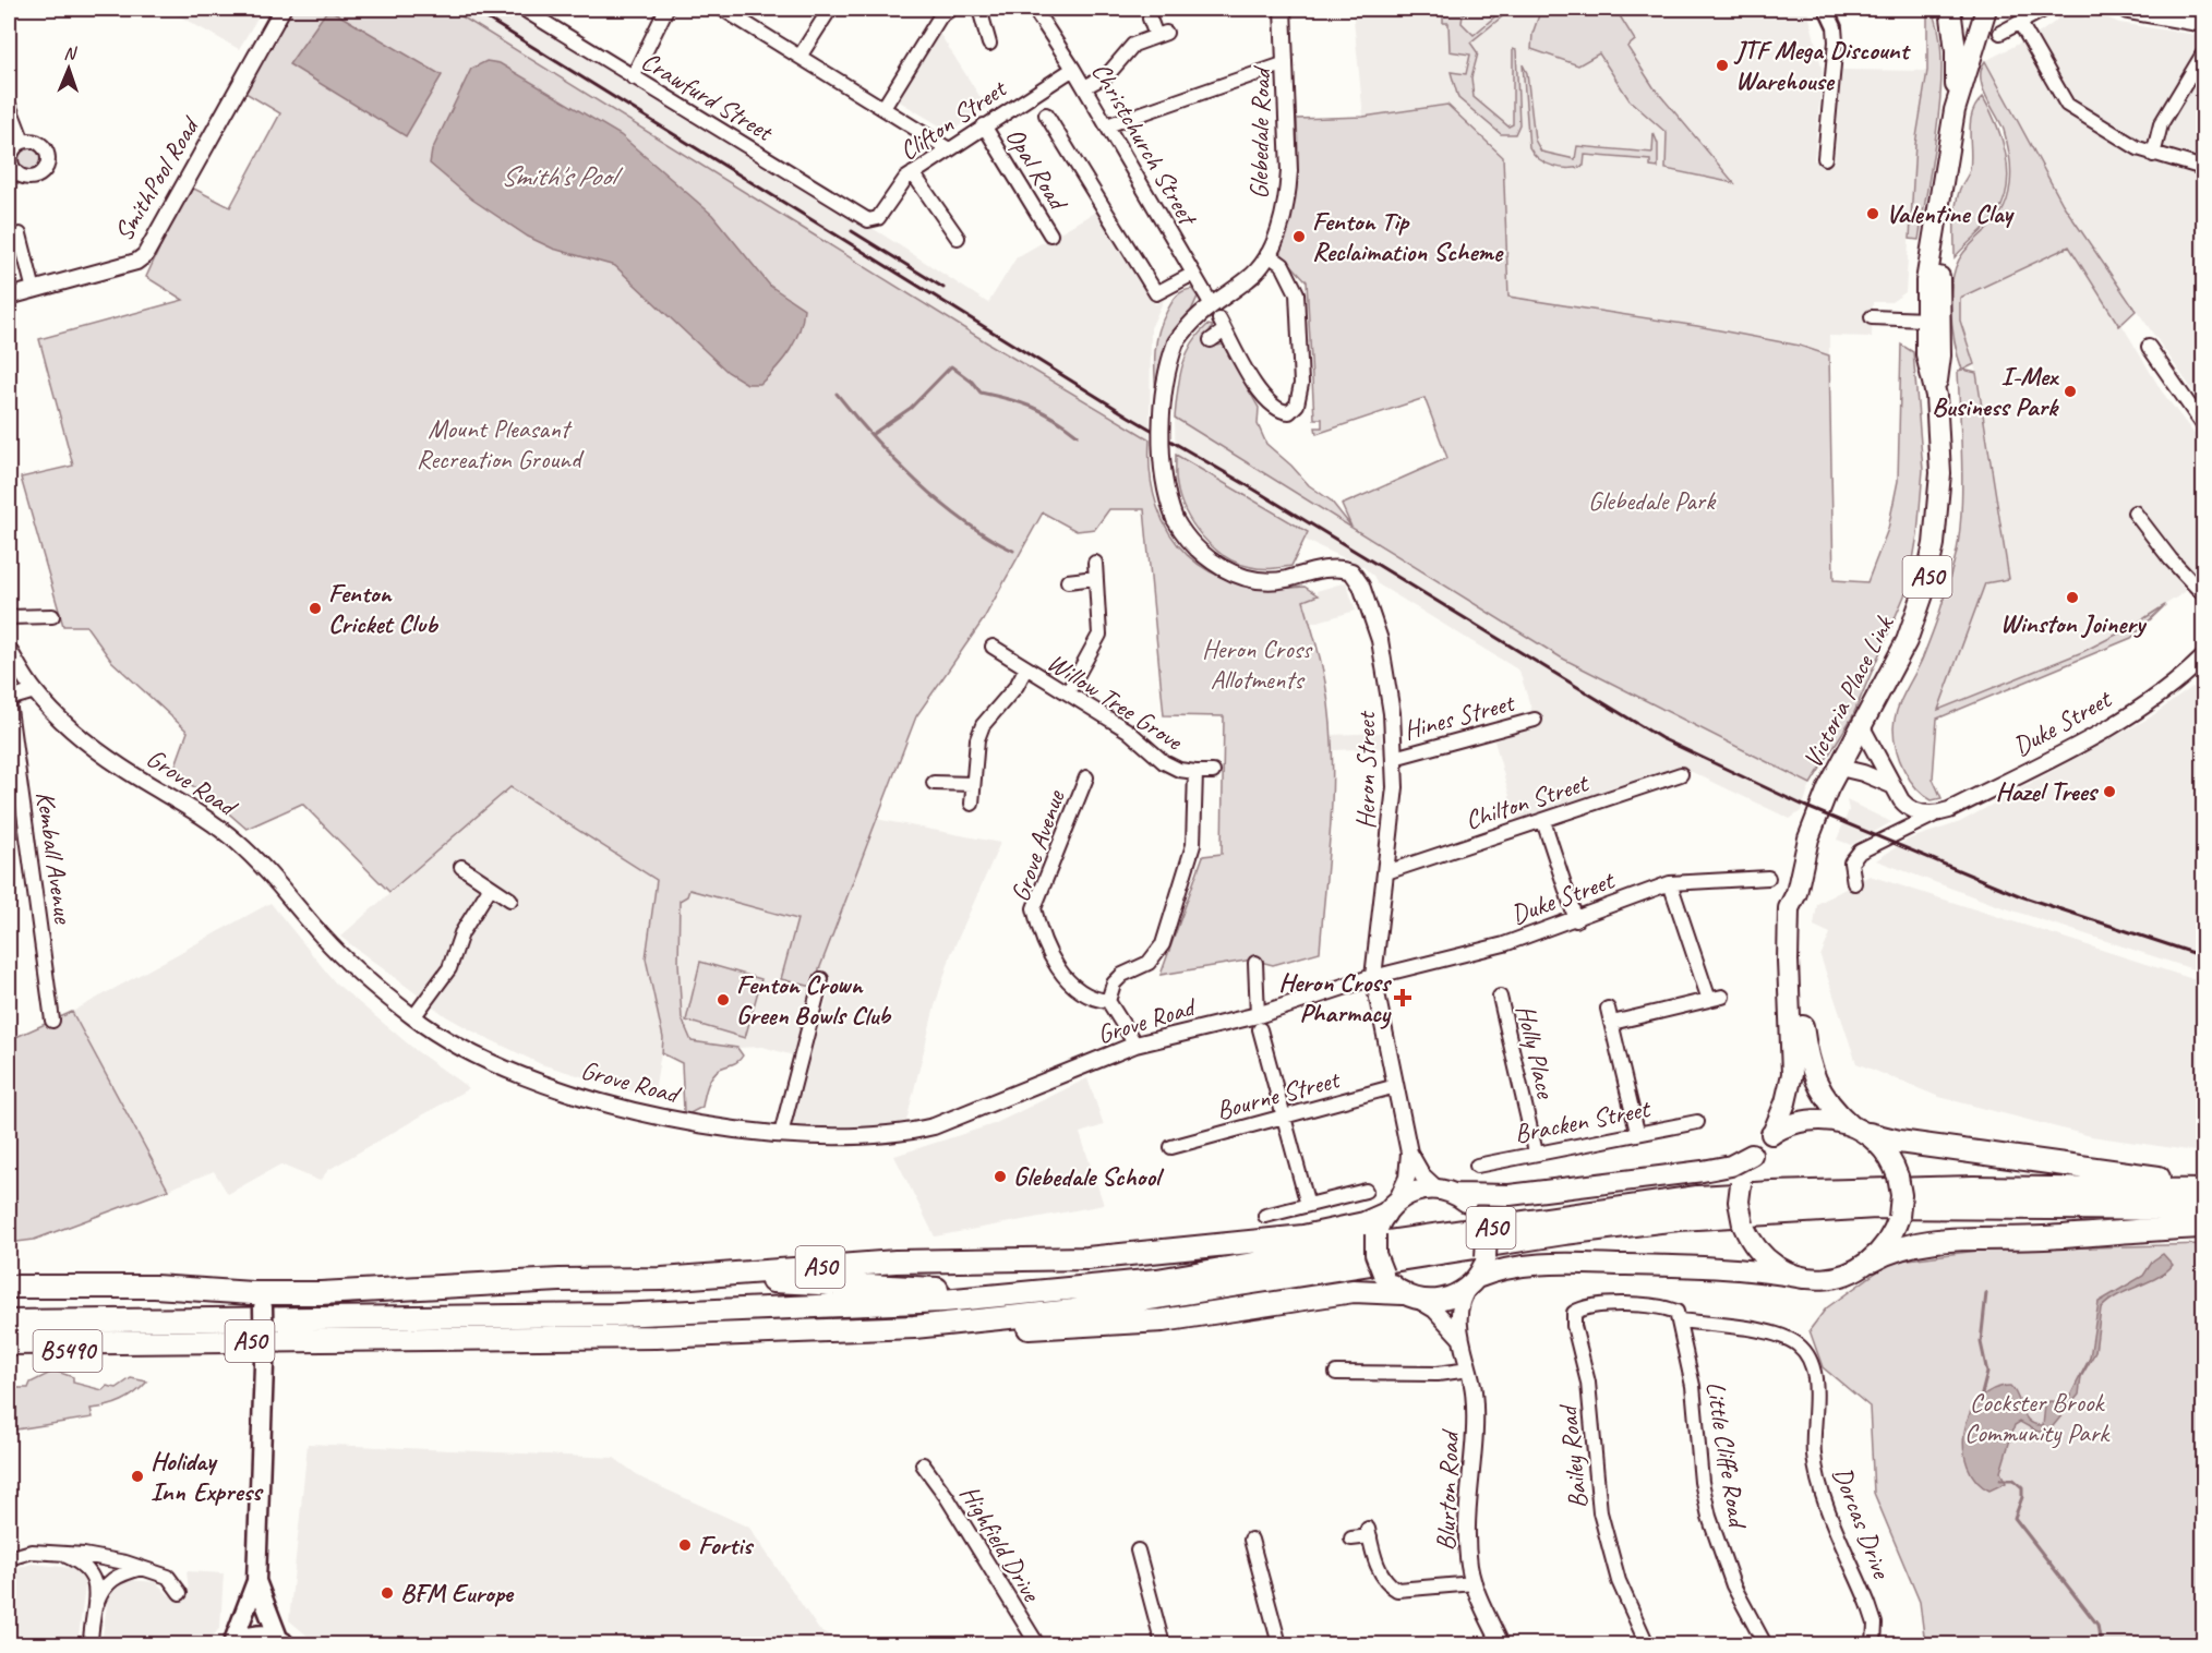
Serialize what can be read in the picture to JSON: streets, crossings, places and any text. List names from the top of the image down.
{
  "streets": {
    "highway": ["A50", "B5490"],
    "main road": ["Victoria Place Link"],
    "street": [
      "Crawfurd Street",
      "Clifton Street",
      "Glebedale Road",
      "Christchurch Street",
      "Opal Road",
      "SmithPool Road",
      "Willow Tree Grove",
      "Hines Street",
      "Duke Street",
      "Heron Street",
      "Grove Road",
      "Chilton Street",
      "Grove Avenue",
      "Kemball Avenue",
      "Holly Place",
      "Bourne Street",
      "Bracken Street",
      "Little Cliffe Road",
      "Bailey Road",
      "Blurton Road",
      "Dorcas Drive",
      "Highfield Drive"
    ]
  },
  "crossings": [
    ["Crawfurd Street", "Clifton Street"],
    ["Clifton Street", "Christchurch Street"],
    ["Clifton Street", "Opal Road"],
    ["Glebedale Road", "Christchurch Street"],
    ["Glebedale Road", "Heron Street"],
    ["A50", "Victoria Place Link"],
    ["A50", "B5490"],
    ["A50", "Blurton Road"],
    ["Willow Tree Grove", "Grove Avenue"],
    ["Hines Street", "Heron Street"],
    ["Duke Street", "Heron Street"],
    ["Duke Street", "Grove Road"],
    ["Heron Street", "Grove Road"],
    ["Heron Street", "Chilton Street"],
    ["Holly Place", "Bracken Street"],
    ["Little Cliffe Road", "Bailey Road"],
    ["Little Cliffe Road", "Dorcas Drive"],
    ["Bailey Road", "Dorcas Drive"]
  ],
  "water": ["Smith's Pool"],
  "parks": [
    "Mount Pleasant Recreation Ground",
    "Glebedale Park",
    "Heron Cross Allotments",
    "Cockster Brook Community Park"
  ],
  "places": {
    "other": [
      "JTF Mega Discount Warehouse",
      "Valentine Clay",
      "Fenton Tip Reclaimation Scheme",
      "I-Mex Business Park",
      "Winston Joinery",
      "Fenton Cricket Club",
      "Hazel Trees",
      "Fenton Crown Green Bowls Club",
      "Glebedale School",
      "Holiday Inn Express",
      "Fortis",
      "BFM Europe"
    ],
    "health": ["Heron Cross Pharmacy"]
  },
  "north": "top"
}
